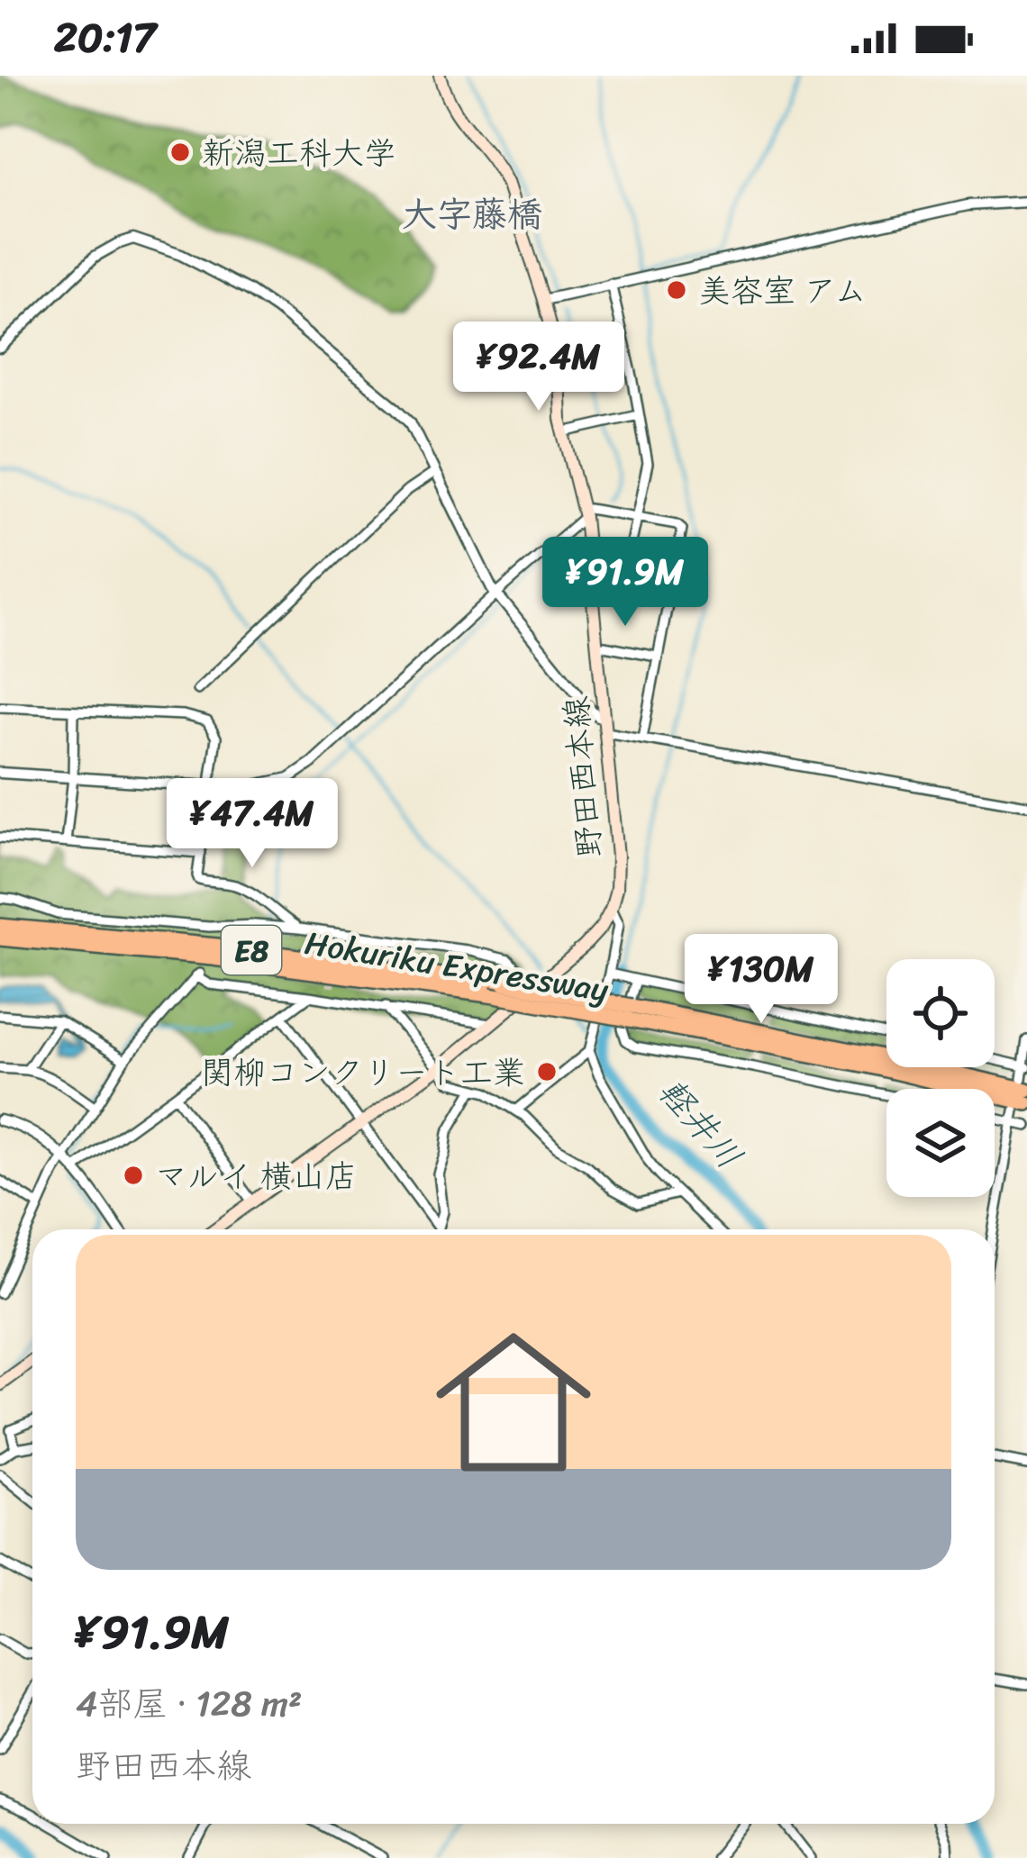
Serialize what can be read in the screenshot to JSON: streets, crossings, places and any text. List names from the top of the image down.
{
  "streets": {
    "highway": ["E8", "Hokuriku Expressway"],
    "main road": ["野田西本線"]
  },
  "districts": ["大字藤橋"],
  "water": ["軽井川"],
  "places": [
    "新潟工科大学",
    "美容室 アム",
    "関柳コンクリート工業",
    "マルイ 横山店"
  ],
  "page": {
    "status": "20:17",
    "price": [
      "¥92.4M",
      "¥91.9M",
      "¥47.4M",
      "¥130M"
    ],
    "list": [
      {
        "name": "¥91.9M",
        "note": "4部屋 · 128 m² · 野田西本線"
      }
    ]
  }
}
